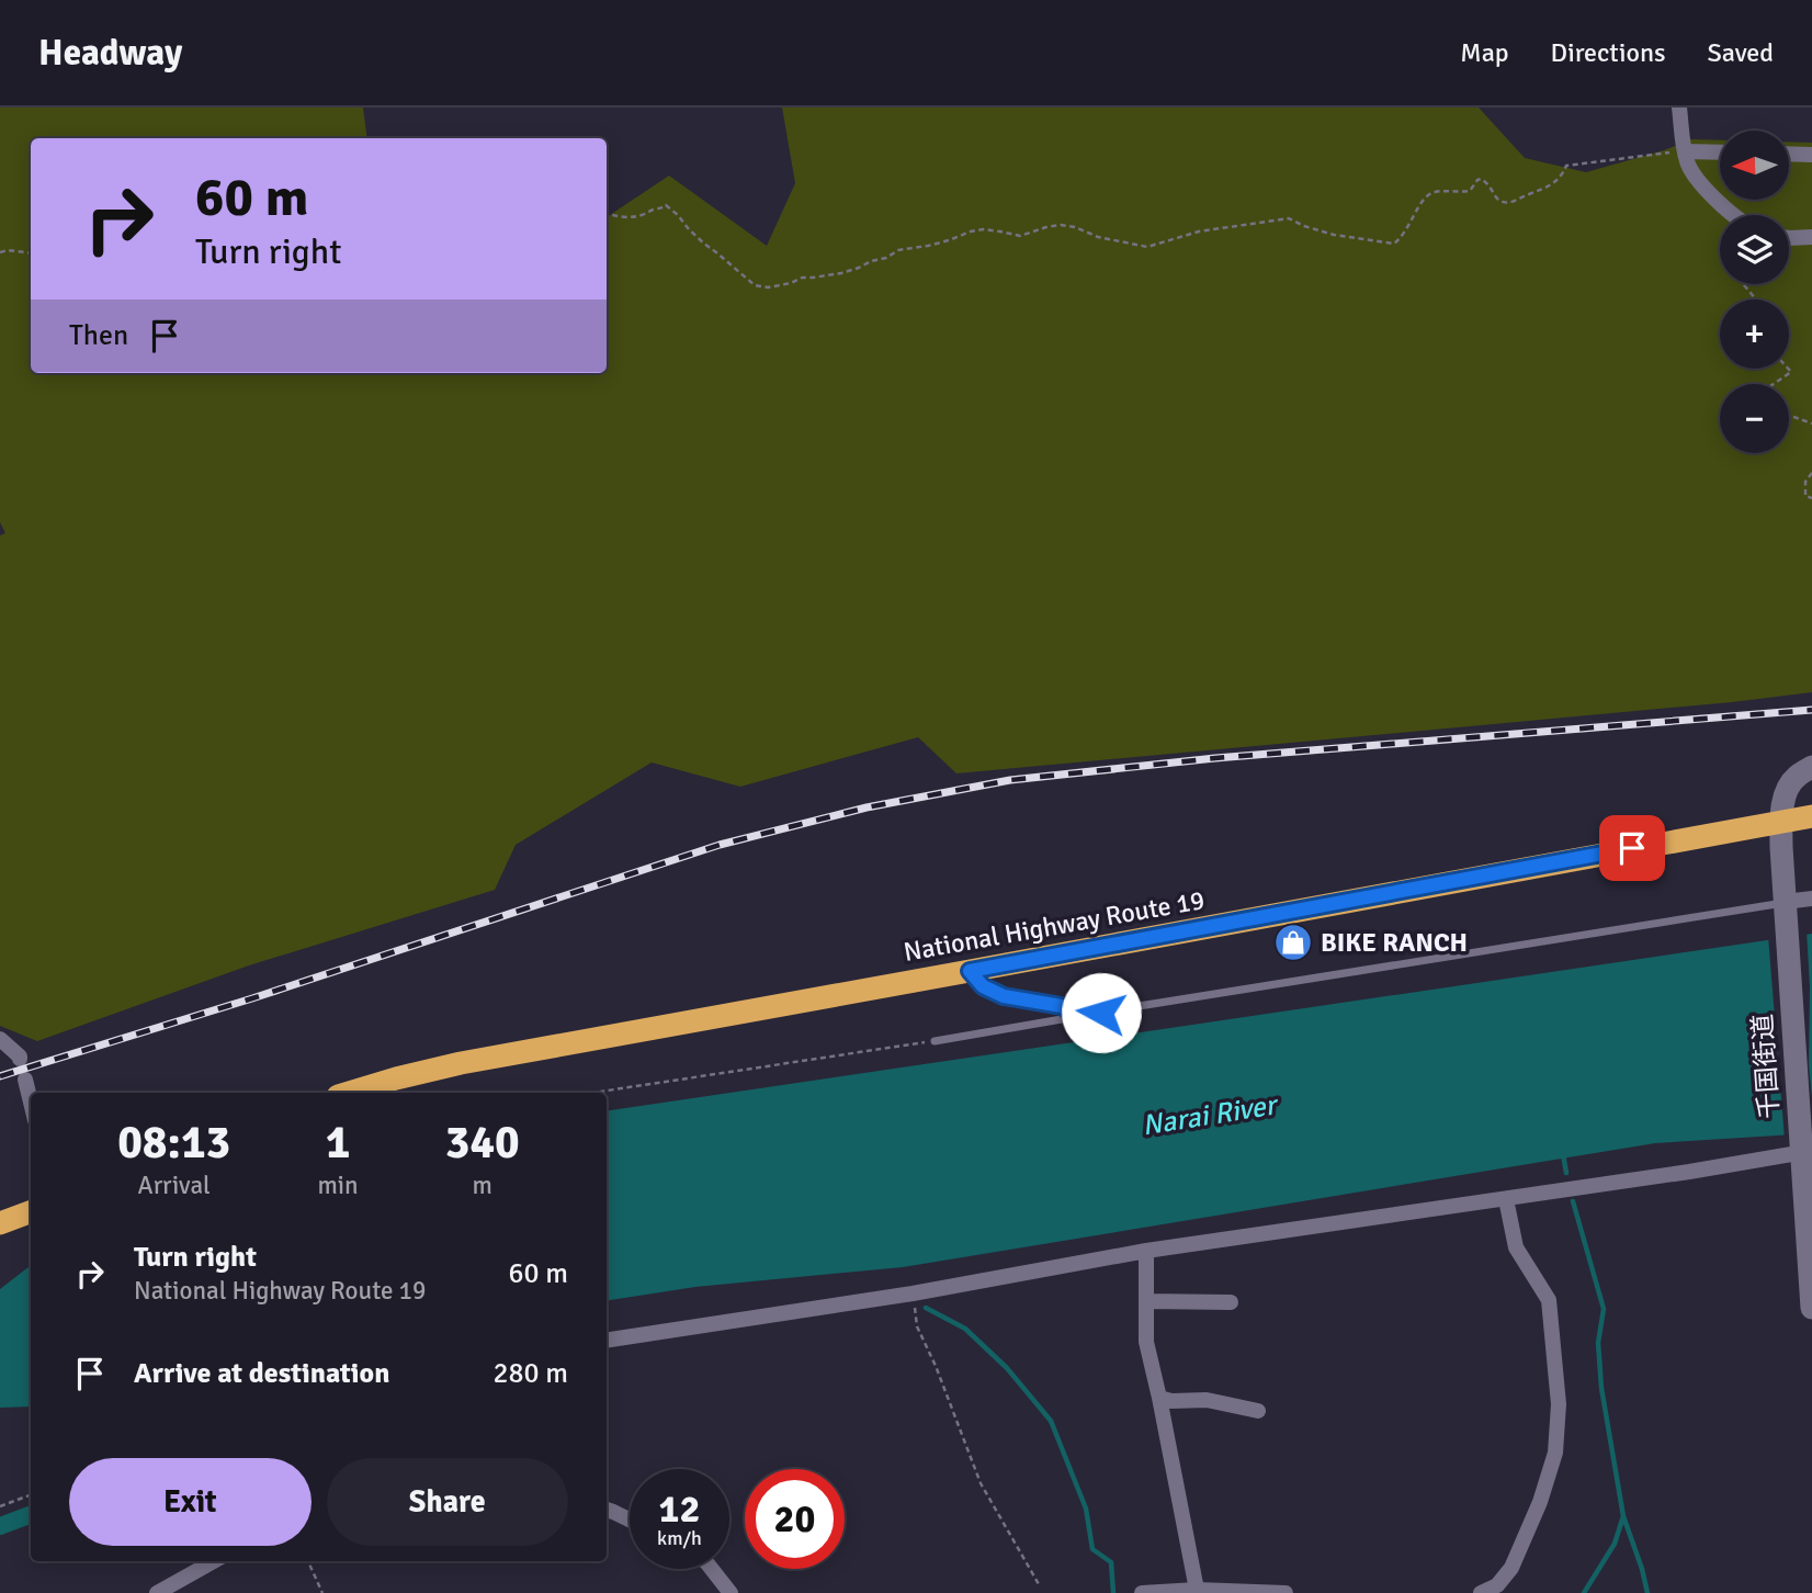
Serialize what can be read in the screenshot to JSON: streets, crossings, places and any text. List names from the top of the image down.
{
  "streets": {
    "highway": ["National Highway Route 19"],
    "street": ["千国街道"]
  },
  "crossings": [
    ["National Highway Route 19", "千国街道"]
  ],
  "water": ["Narai River"],
  "places": {
    "shop": ["BIKE RANCH"]
  },
  "north": "left",
  "page": {
    "header": "Headway",
    "nav": ["Map", "Directions", "Saved"],
    "map_buttons": ["+", "−"],
    "turn": ["60 m", "Turn right"],
    "then": "Then",
    "eta": [
      "08:13",
      "Arrival",
      "1",
      "min",
      "340",
      "m"
    ],
    "list": [
      {
        "name": "Turn right",
        "note": "National Highway Route 19",
        "value": "60 m"
      },
      {
        "name": "Arrive at destination",
        "value": "280 m"
      }
    ],
    "buttons": ["Exit", "Share"],
    "speed": "12 km/h",
    "limit": "20"
  }
}
